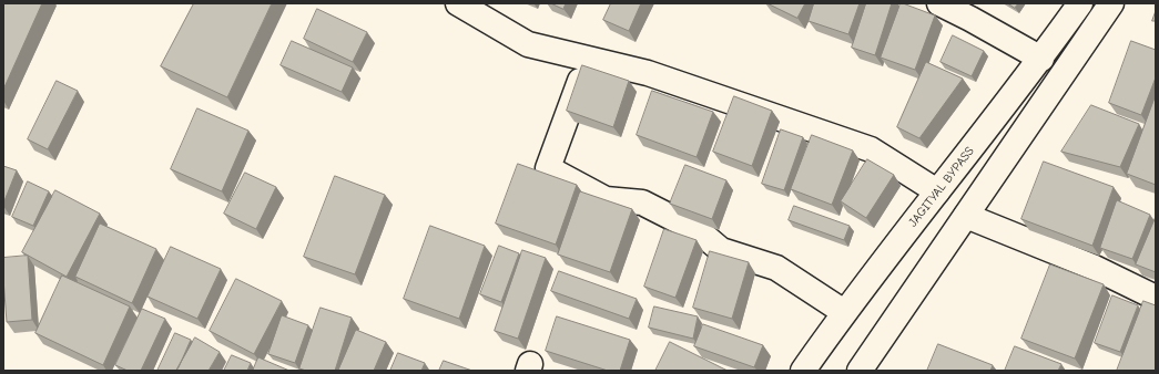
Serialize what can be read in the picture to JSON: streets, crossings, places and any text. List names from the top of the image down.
{
  "streets": {
    "street": ["JAGITYAL BYPASS"]
  }
}
